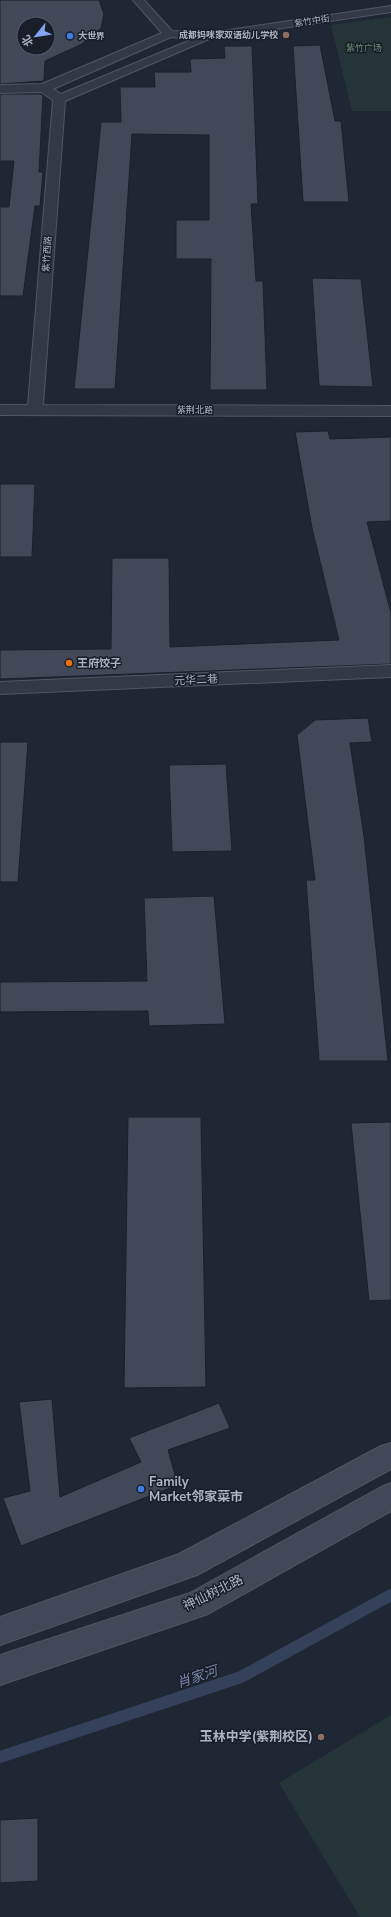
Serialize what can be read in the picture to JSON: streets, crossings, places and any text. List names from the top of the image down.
{
  "streets": {
    "main road": ["神仙树北路"],
    "street": [
      "紫竹中街",
      "紫竹西路",
      "紫荆北路",
      "元华二巷"
    ]
  },
  "crossings": [
    ["紫竹中街", "紫竹西路"],
    ["紫竹西路", "紫荆北路"]
  ],
  "water": ["肖家河"],
  "parks": ["紫竹广场"],
  "places": [
    "成都妈咪家双语幼儿学校",
    "大世界",
    "王府饺子",
    "Family Market邻家菜市",
    "玉林中学(紫荆校区)"
  ],
  "north": "bottom left"
}
